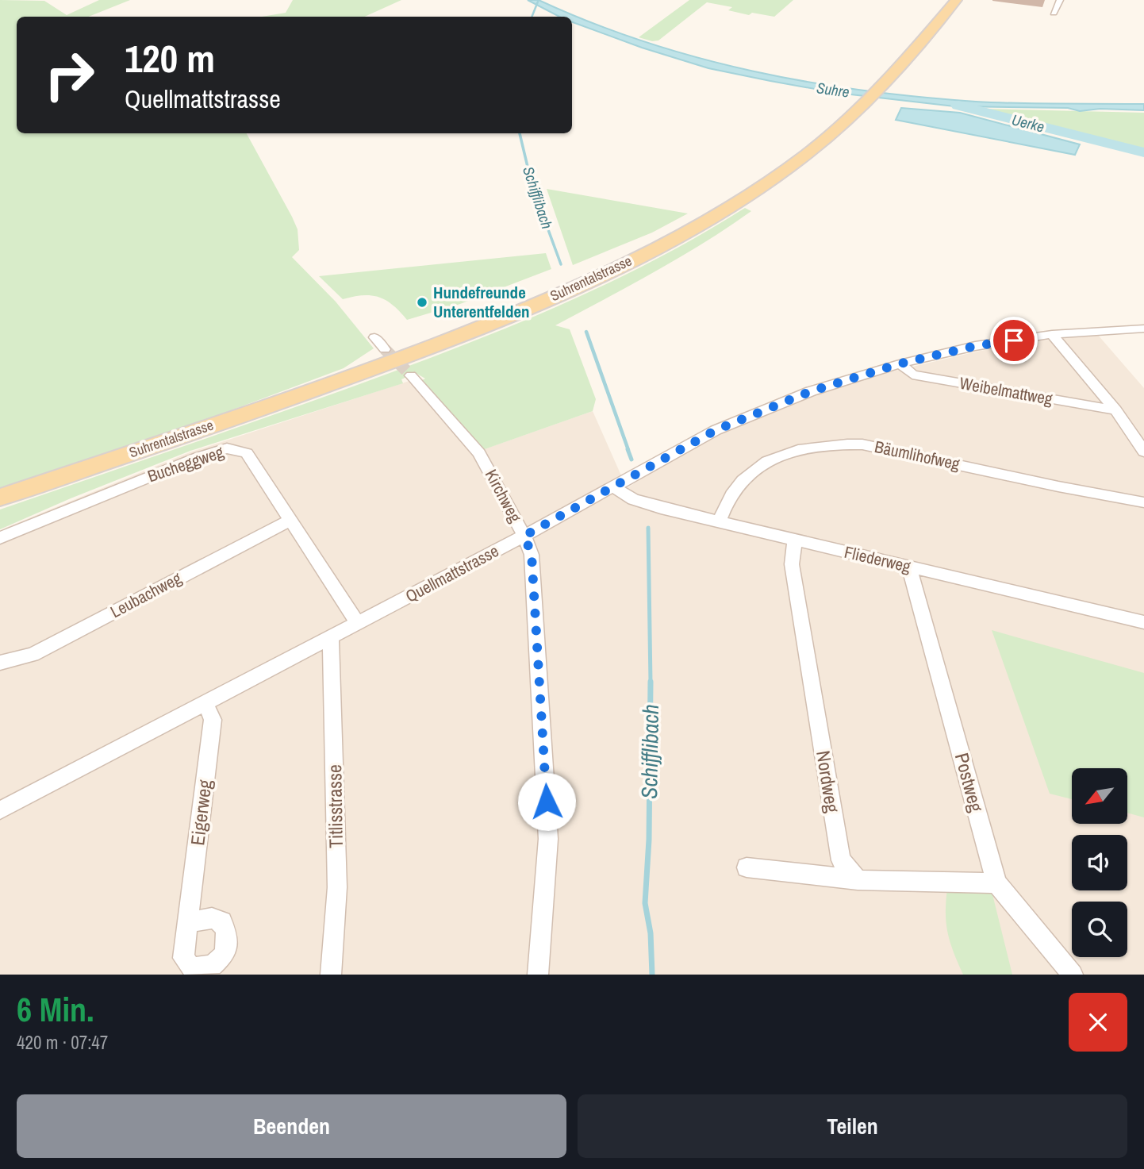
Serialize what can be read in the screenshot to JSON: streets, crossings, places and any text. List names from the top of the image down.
{
  "streets": {
    "main road": ["Suhrentalstrasse"],
    "street": [
      "Weibelmattweg",
      "Bäumlihofweg",
      "Bucheggweg",
      "Kirchweg",
      "Fliederweg",
      "Quellmattstrasse",
      "Leubachweg",
      "Nordweg",
      "Postweg",
      "Titlisstrasse",
      "Eigerweg"
    ]
  },
  "crossings": [
    ["Weibelmattweg", "Quellmattstrasse"],
    ["Bäumlihofweg", "Fliederweg"],
    ["Bucheggweg", "Quellmattstrasse"],
    ["Bucheggweg", "Leubachweg"],
    ["Kirchweg", "Quellmattstrasse"],
    ["Fliederweg", "Quellmattstrasse"],
    ["Fliederweg", "Nordweg"],
    ["Fliederweg", "Postweg"],
    ["Quellmattstrasse", "Titlisstrasse"],
    ["Quellmattstrasse", "Eigerweg"]
  ],
  "water": ["Suhre", "Uerke", "Schifflibach"],
  "places": ["Hundefreunde Unterentfelden"],
  "north": "bottom left",
  "page": {
    "turn": ["120 m", "Quellmattstrasse"],
    "heading": ["6 Min.", "420 m · 07:47"],
    "buttons": ["Beenden", "Teilen"]
  }
}
